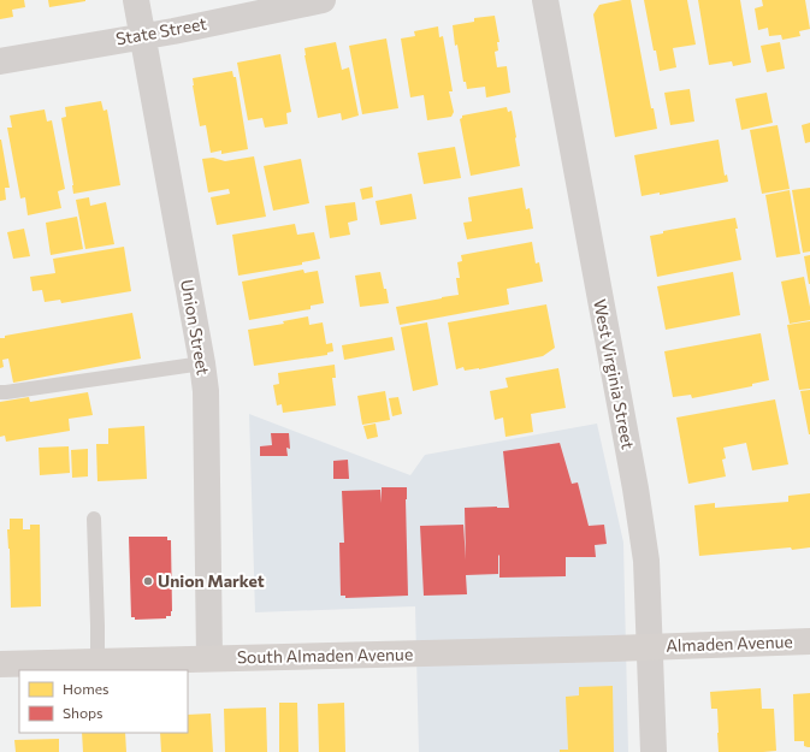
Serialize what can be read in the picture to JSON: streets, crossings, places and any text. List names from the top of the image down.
{
  "streets": {
    "main road": ["Almaden Avenue", "South Almaden Avenue"],
    "street": ["State Street", "Union Street", "West Virginia Street"]
  },
  "crossings": [
    ["State Street", "Union Street"],
    ["Union Street", "South Almaden Avenue"],
    ["West Virginia Street", "Almaden Avenue"],
    ["West Virginia Street", "South Almaden Avenue"],
    ["Almaden Avenue", "South Almaden Avenue"]
  ],
  "places": ["Union Market"],
  "legend": ["Homes", "Shops"]
}
